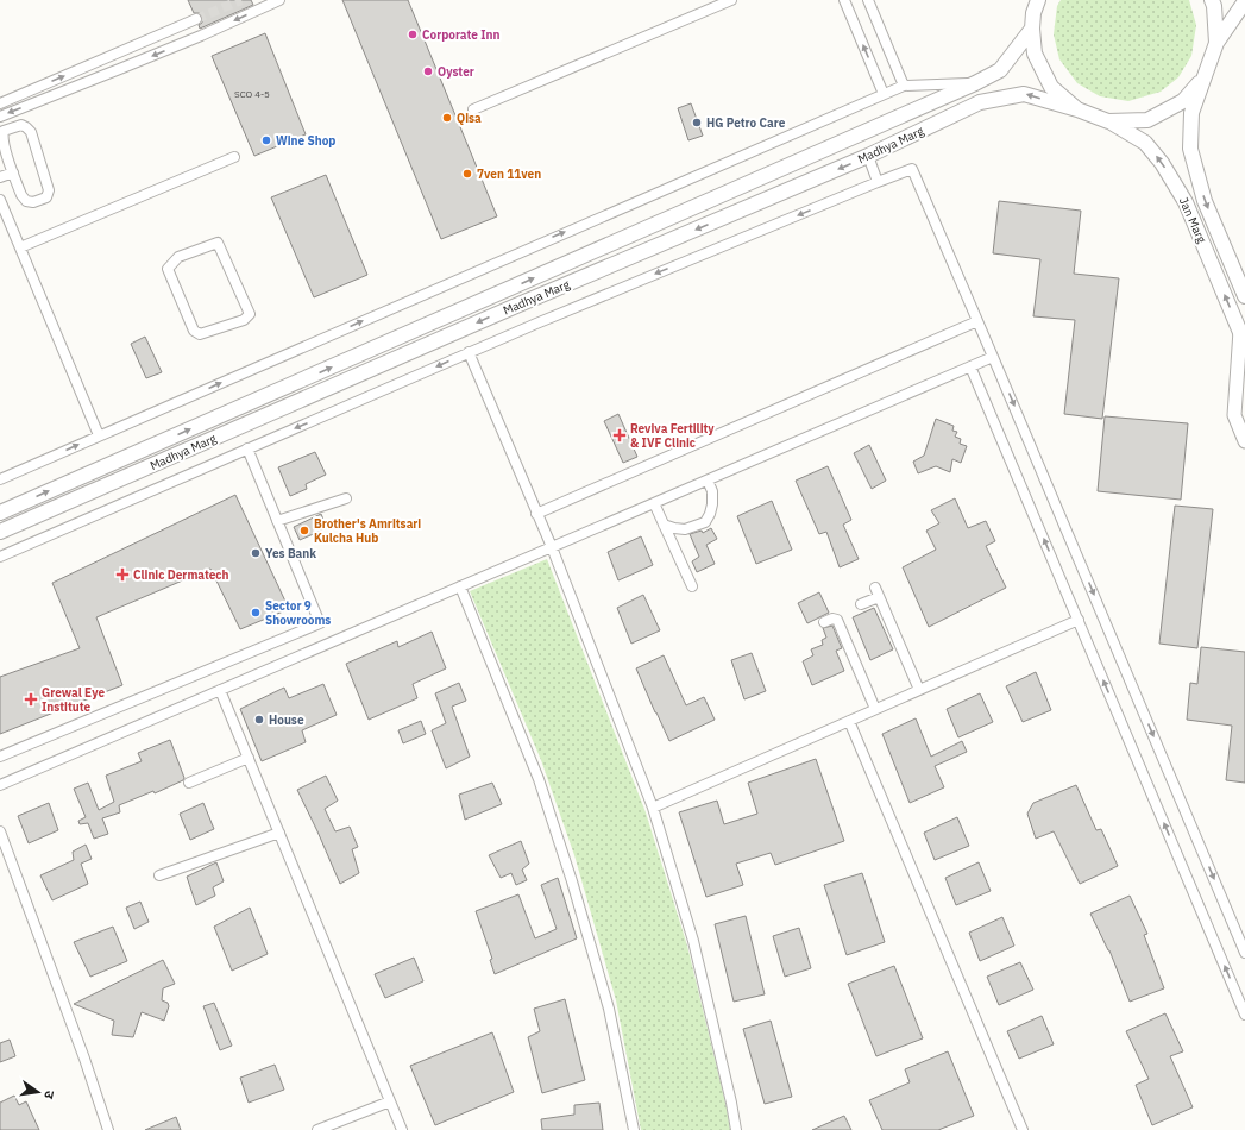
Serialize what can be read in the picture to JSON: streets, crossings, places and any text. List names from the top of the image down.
{
  "streets": {
    "main road": ["Madhya Marg", "Jan Marg"]
  },
  "places": {
    "other": [
      "Corporate Inn",
      "Oyster",
      "Qisa",
      "HG Petro Care",
      "Wine Shop",
      "7ven 11ven",
      "Brother's Amritsari Kulcha Hub",
      "Yes Bank",
      "Sector 9 Showrooms",
      "House"
    ],
    "health": ["Reviva Fertility & IVF Clinic", "Clinic Dermatech", "Grewal Eye Institute"]
  },
  "house_numbers": ["SCO 4-5"],
  "north": "right"
}
